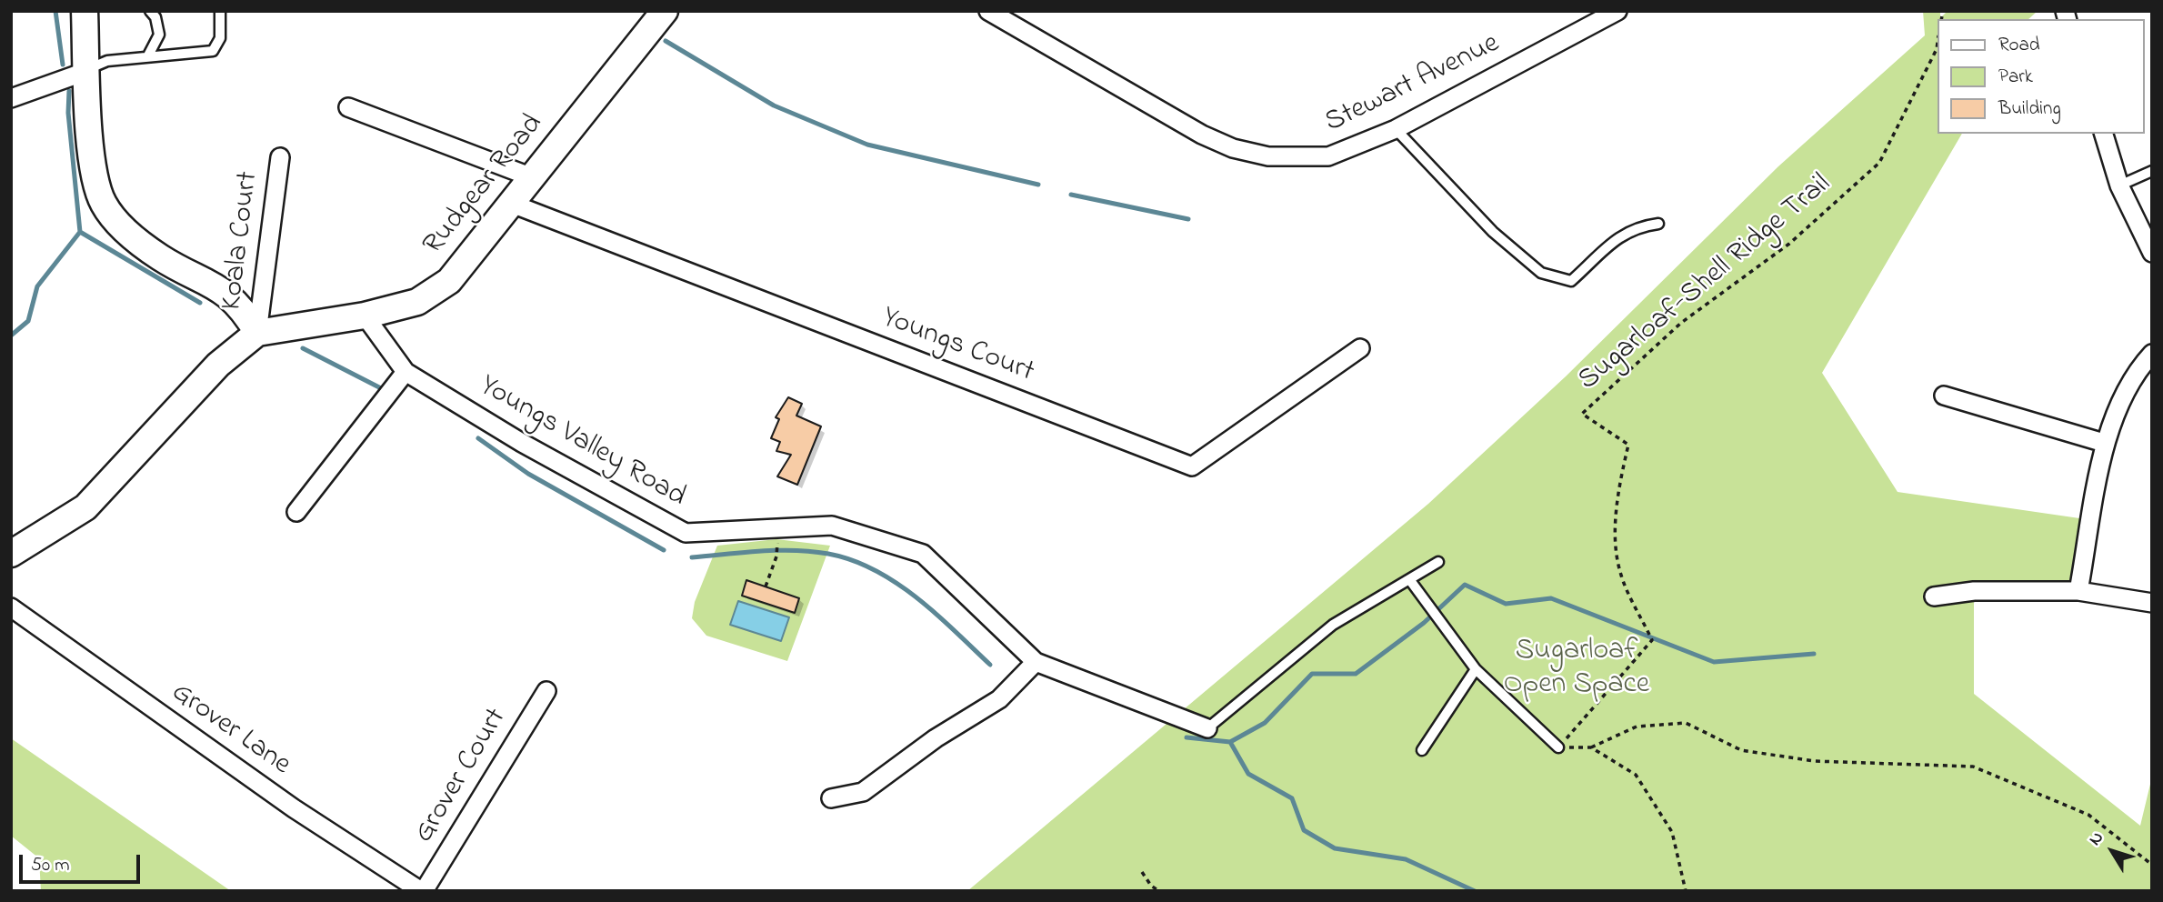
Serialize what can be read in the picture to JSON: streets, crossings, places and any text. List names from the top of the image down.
{
  "streets": {
    "street": [
      "Stewart Avenue",
      "Rudgear Road",
      "Koala Court",
      "Youngs Court",
      "Youngs Valley Road",
      "Grover Lane",
      "Grover Court"
    ],
    "path": ["Sugarloaf-Shell Ridge Trail"]
  },
  "crossings": [
    ["Rudgear Road", "Koala Court"],
    ["Rudgear Road", "Youngs Court"],
    ["Rudgear Road", "Youngs Valley Road"],
    ["Grover Lane", "Grover Court"]
  ],
  "parks": ["Sugarloaf Open Space"],
  "legend": ["Road", "Park", "Building"],
  "scale_bar": "50 m",
  "north": "top left"
}
